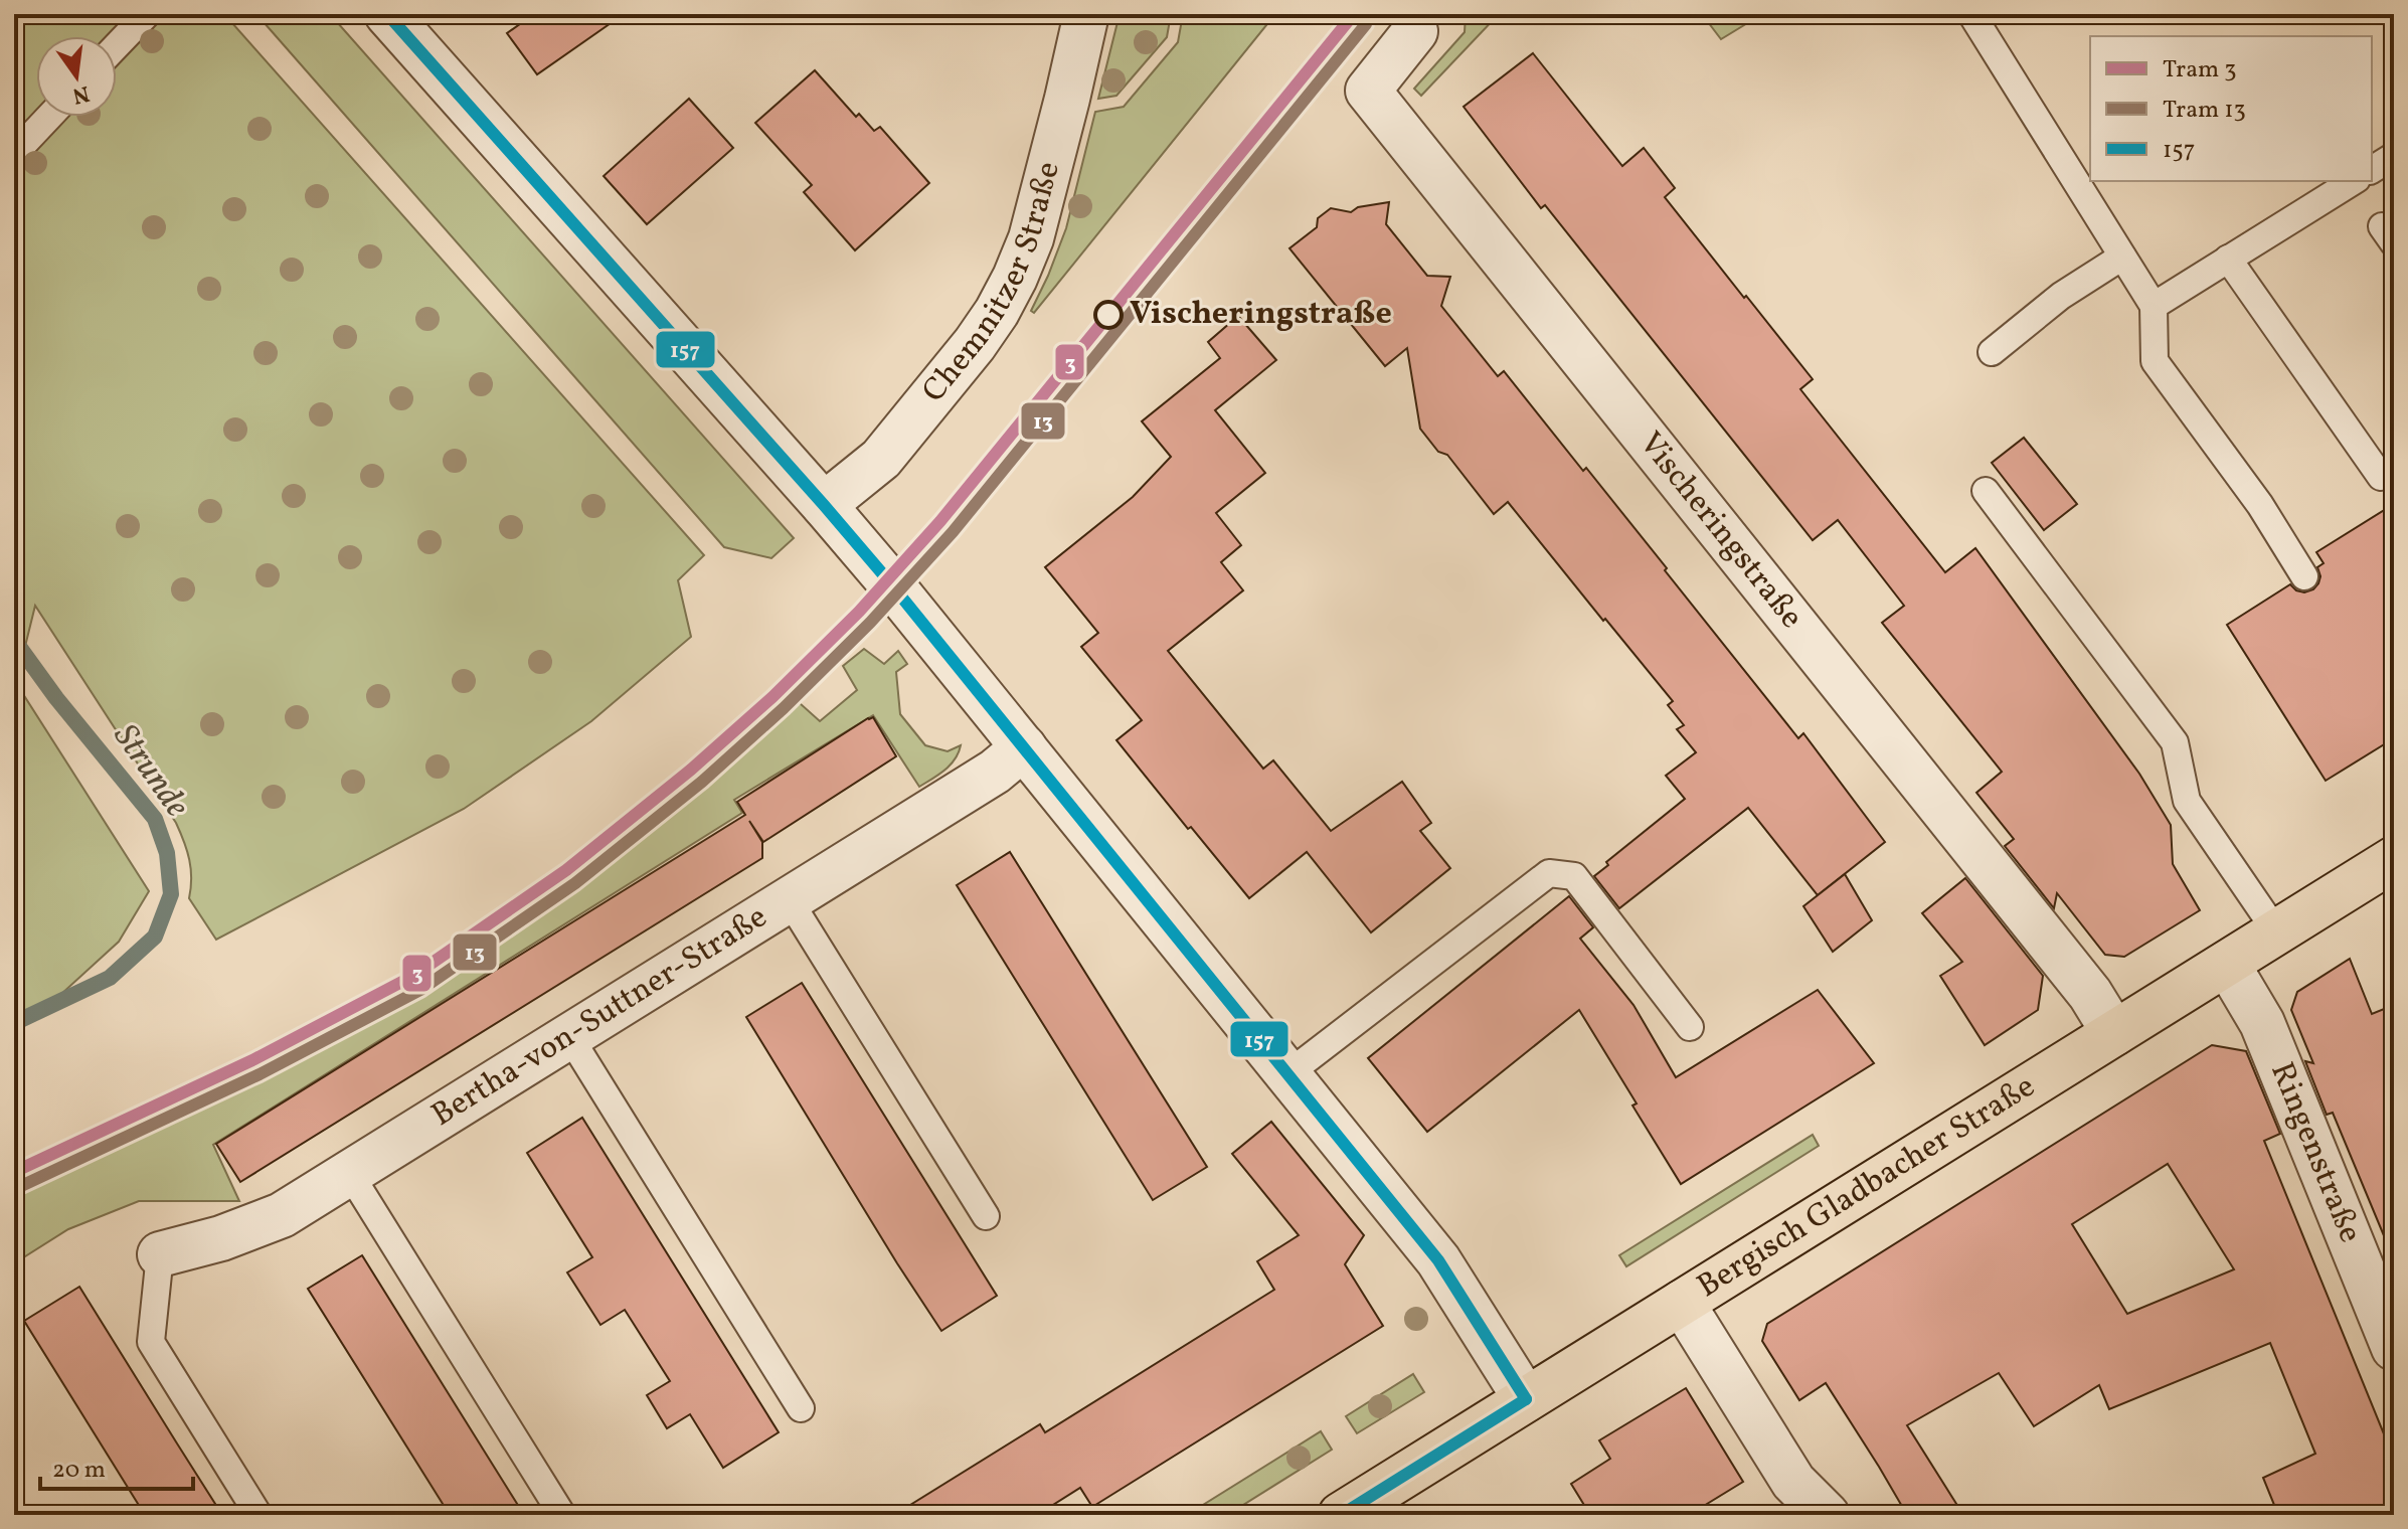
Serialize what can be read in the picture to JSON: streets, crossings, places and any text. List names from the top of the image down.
{
  "streets": {
    "main road": ["Bergisch Gladbacher Straße"],
    "street": [
      "Chemnitzer Straße",
      "Vischeringstraße",
      "Bertha-von-Suttner-Straße",
      "Ringenstraße"
    ]
  },
  "crossings": [
    ["Vischeringstraße", "Bergisch Gladbacher Straße"],
    ["Ringenstraße", "Bergisch Gladbacher Straße"]
  ],
  "water": ["Strunde"],
  "places": ["Vischeringstraße"],
  "lines": ["tram line 3", "transit line 157", "tram line 13"],
  "legend": ["Tram 3", "Tram 13", "157"],
  "scale_bar": "20 m",
  "north": "bottom"
}
